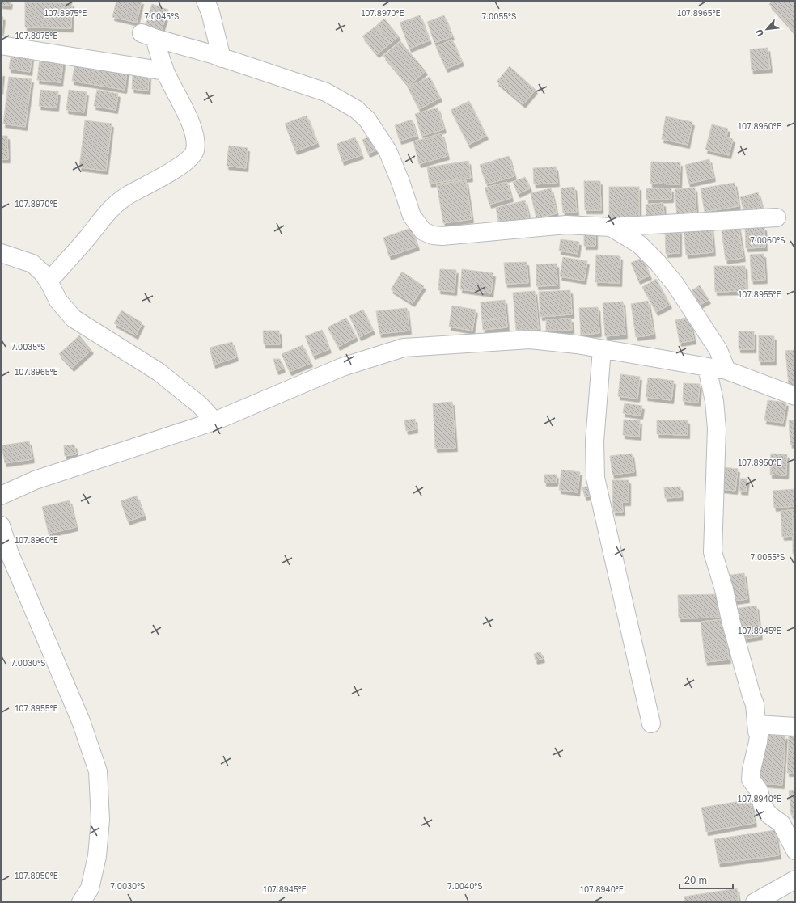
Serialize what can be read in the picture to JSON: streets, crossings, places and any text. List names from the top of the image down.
{
  "scale_bar": "20 m",
  "north": "bottom left",
  "coordinates": [
    "107.8970°E",
    "107.8965°E",
    "107.8975°E",
    "7.0045°S",
    "7.0055°S",
    "107.8960°E",
    "7.0060°S",
    "107.8955°E",
    "7.0035°S",
    "107.8950°E",
    "107.8945°E",
    "7.0030°S",
    "107.8940°E",
    "7.0040°S"
  ]
}
